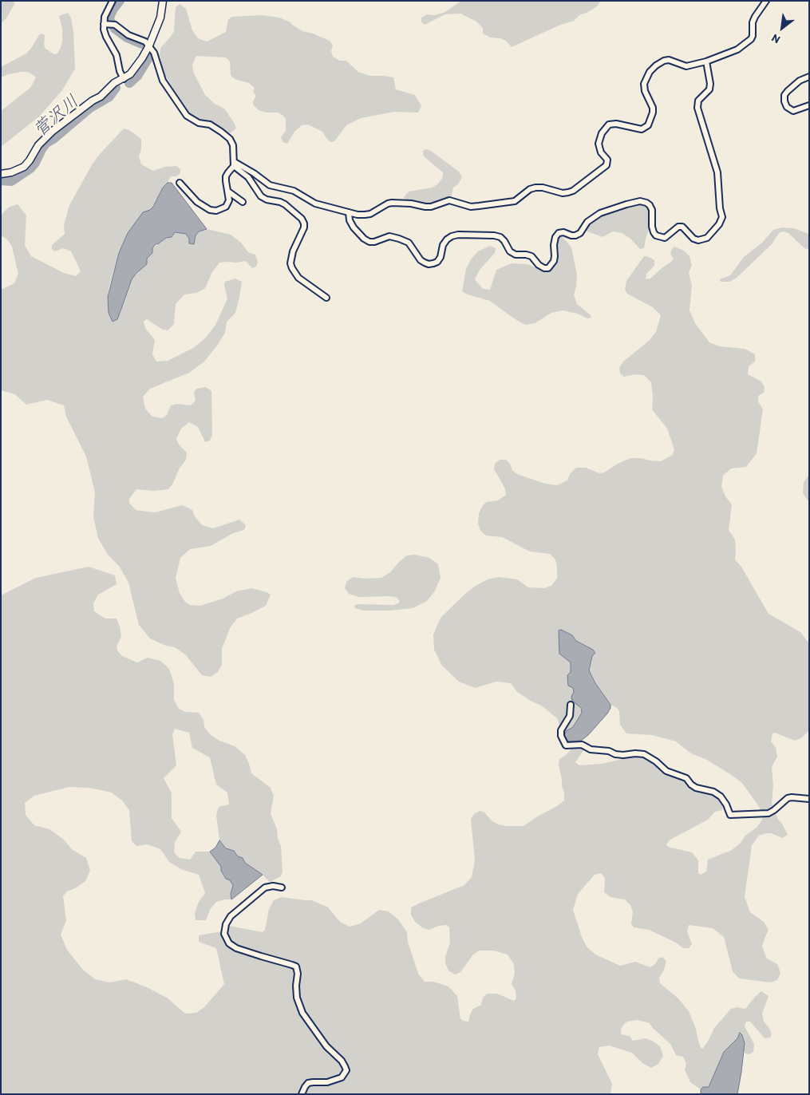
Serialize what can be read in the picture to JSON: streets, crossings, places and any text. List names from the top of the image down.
{
  "water": ["菅沢川"],
  "north": "bottom left"
}
